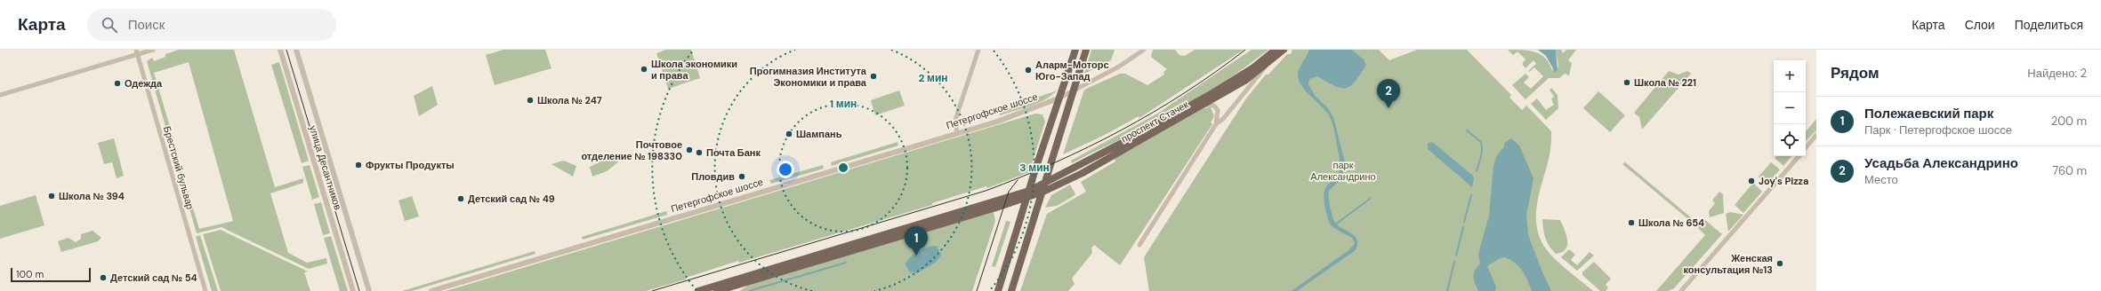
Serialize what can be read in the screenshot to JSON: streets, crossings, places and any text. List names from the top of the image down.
{
  "streets": {
    "main road": ["проспект Стачек"],
    "street": ["Петергофское шоссе", "Брестский бульвар", "улица Десантников"]
  },
  "parks": ["парк Александрино"],
  "places": [
    "Школа экономики и права",
    "Аларм-Моторс Юго-Запад",
    "Прогимназия Института Экономики и права",
    "Школа № 221",
    "Одежда",
    "Школа № 247",
    "Шампань",
    "Почтовое отделение № 198330",
    "Почта Банк",
    "Фрукты Продукты",
    "Пловдив",
    "Joy's Pizza",
    "Школа № 394",
    "Детский сад № 49",
    "Школа № 654",
    "Женская консультация №13",
    "Детский сад № 54"
  ],
  "scale_bar": "100 m",
  "page": {
    "header": "Карта",
    "search": "Поиск",
    "nav": ["Карта", "Слои", "Поделиться"],
    "heading": ["Рядом", "Найдено: 2"],
    "map_buttons": ["+", "−"],
    "pins": ["2", "1"],
    "list": [
      {
        "mark": "1",
        "name": "Полежаевский парк",
        "note": "Парк · Петергофское шоссе",
        "value": "200 m"
      },
      {
        "mark": "2",
        "name": "Усадьба Александрино",
        "note": "Место",
        "value": "760 m"
      }
    ],
    "scale": "100 m"
  },
  "rings": ["2 мин", "1 мин", "3 мин"]
}
